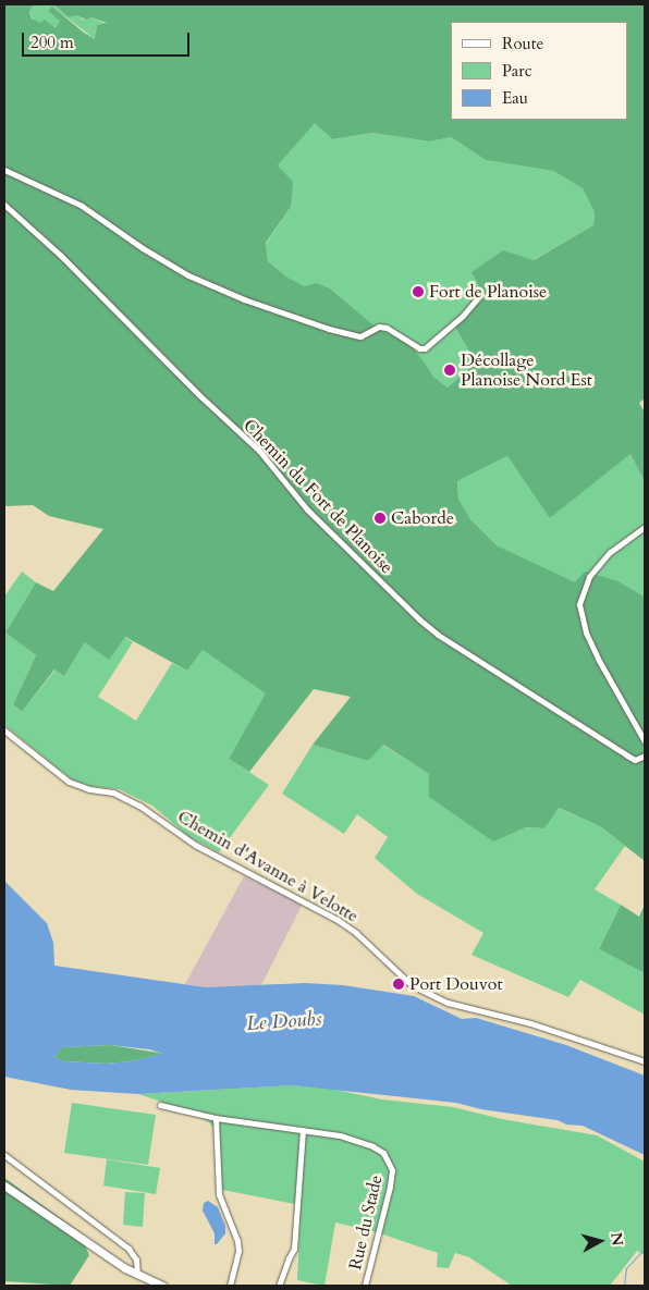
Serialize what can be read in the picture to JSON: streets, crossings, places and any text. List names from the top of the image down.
{
  "streets": {
    "street": ["Chemin du Fort de Planoise", "Chemin d'Avanne à Velotte", "Rue du Stade"]
  },
  "water": ["Le Doubs"],
  "places": [
    "Fort de Planoise",
    "Décollage Planoise Nord Est",
    "Caborde",
    "Port Douvot"
  ],
  "legend": ["Route", "Parc", "Eau"],
  "scale_bar": "200 m",
  "north": "right"
}
